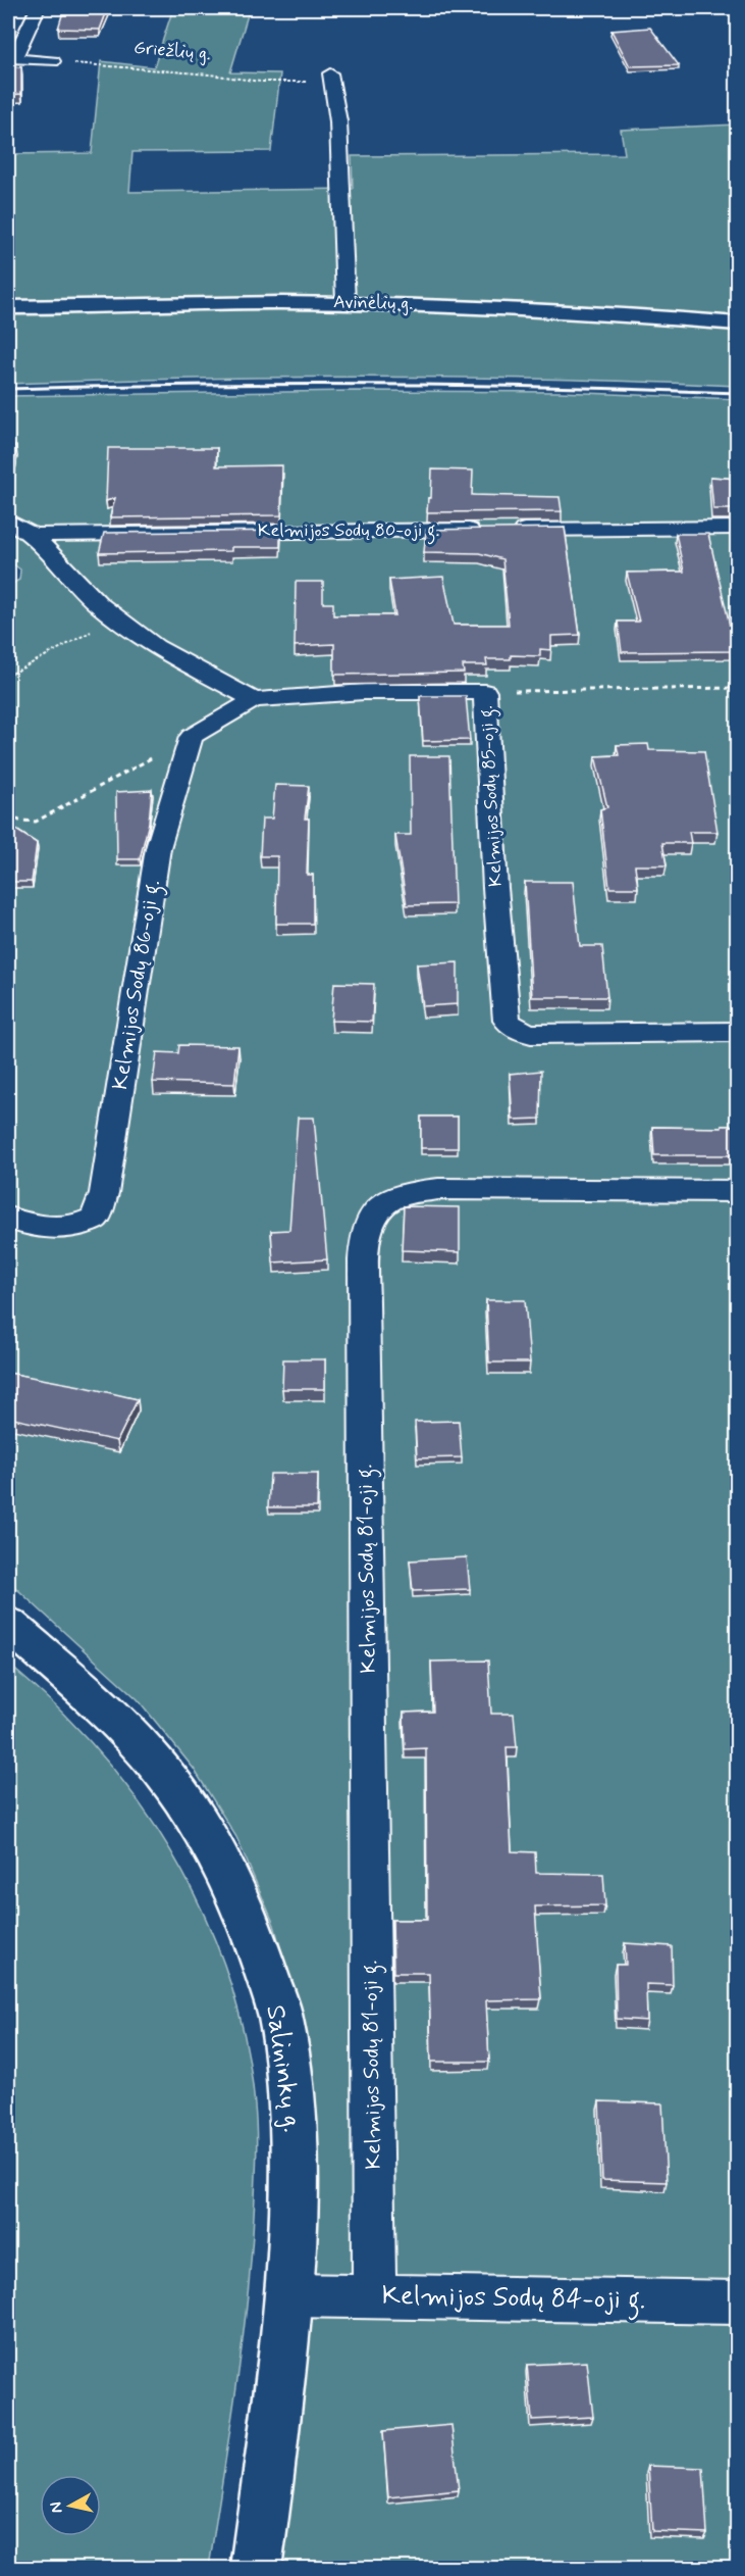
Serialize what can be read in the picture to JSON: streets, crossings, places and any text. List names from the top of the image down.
{
  "streets": {
    "main road": ["Avinėlių g.", "Salininkų g."],
    "street": [
      "Kelmijos Sodų 80-oji g.",
      "Kelmijos Sodų 85-oji g.",
      "Kelmijos Sodų 86-oji g.",
      "Kelmijos Sodų 81-oji g.",
      "Kelmijos Sodų 84-oji g."
    ],
    "path": ["Griežlių g."]
  },
  "crossings": [
    ["Kelmijos Sodų 81-oji g.", "Kelmijos Sodų 84-oji g."],
    ["Salininkų g.", "Kelmijos Sodų 84-oji g."]
  ],
  "north": "left"
}
